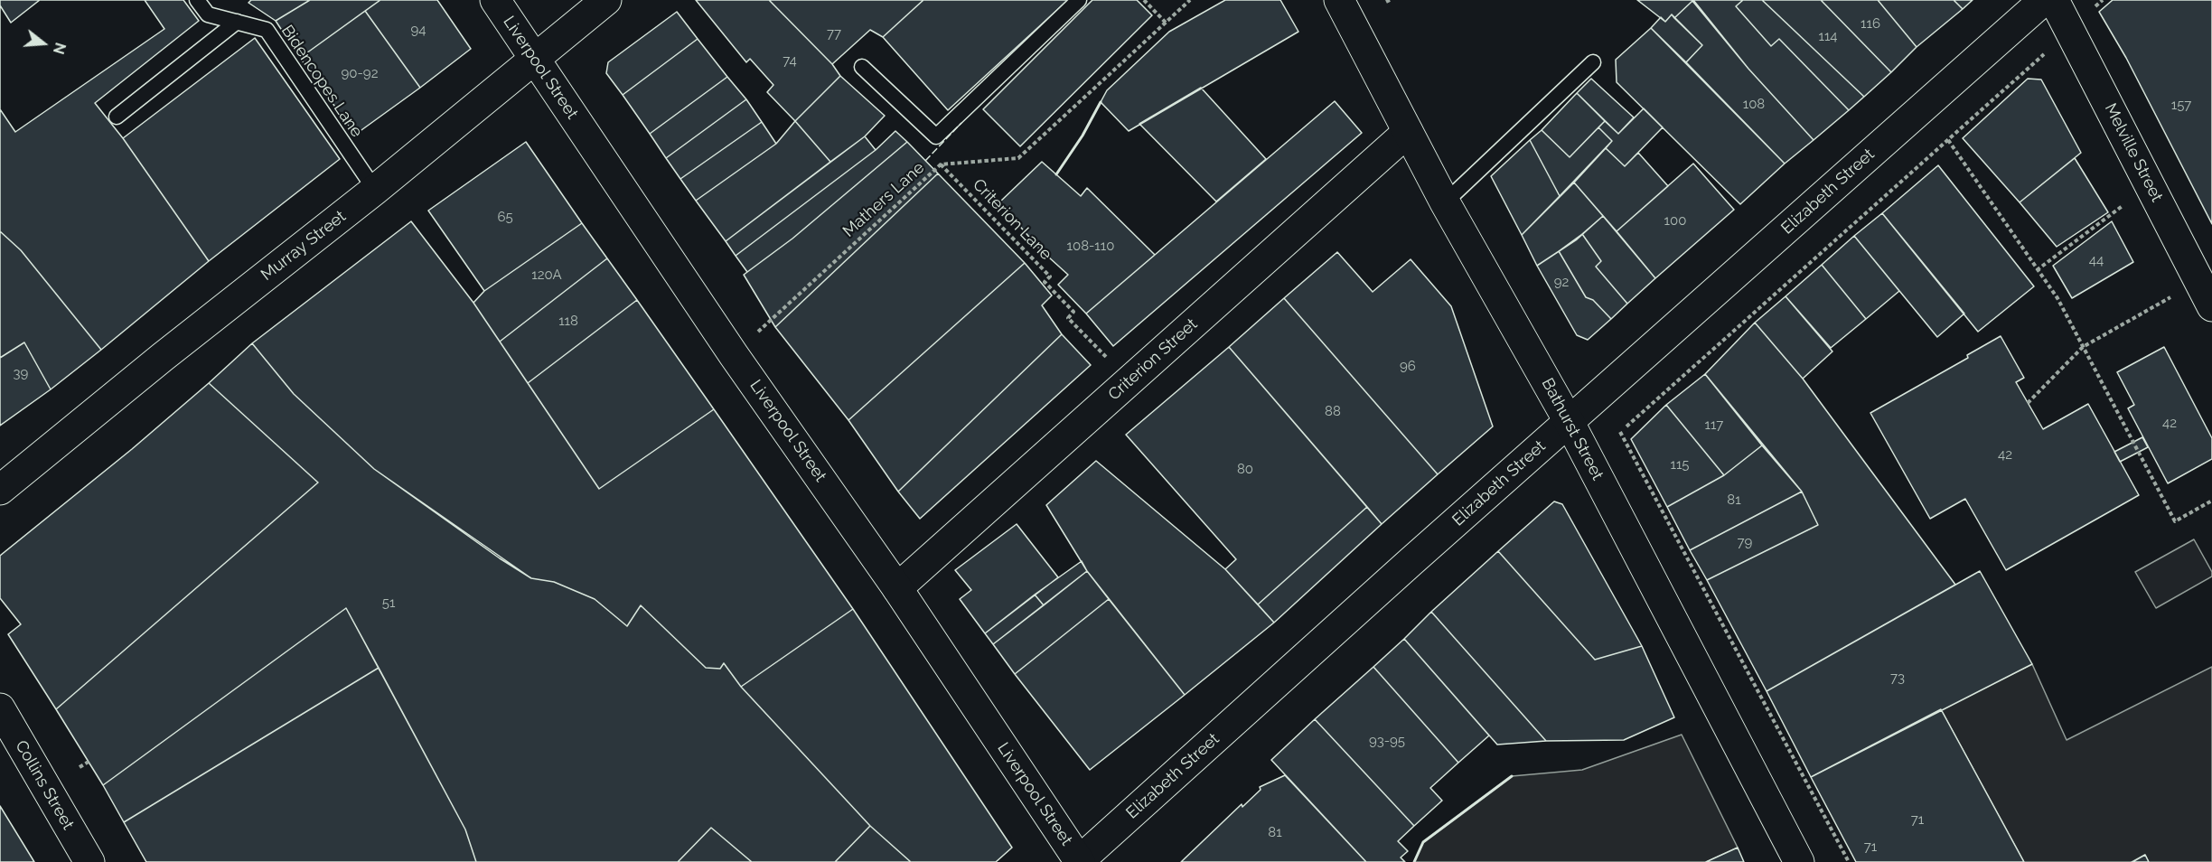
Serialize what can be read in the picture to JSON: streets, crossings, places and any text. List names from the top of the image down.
{
  "streets": {
    "street": [
      "Liverpool Street",
      "Melville Street",
      "Elizabeth Street",
      "Murray Street",
      "Criterion Street",
      "Bathurst Street",
      "Collins Street"
    ],
    "lane": ["Bidencopes Lane"],
    "path": ["Mathers Lane", "Criterion Lane"]
  },
  "crossings": [
    ["Liverpool Street", "Elizabeth Street"],
    ["Liverpool Street", "Mathers Lane"],
    ["Liverpool Street", "Murray Street"],
    ["Liverpool Street", "Criterion Street"],
    ["Bidencopes Lane", "Murray Street"],
    ["Elizabeth Street", "Bathurst Street"],
    ["Mathers Lane", "Criterion Lane"],
    ["Criterion Street", "Bathurst Street"]
  ],
  "house_numbers": [
    "116",
    "94",
    "77",
    "114",
    "74",
    "90-92",
    "108",
    "157",
    "65",
    "100",
    "108-110",
    "44",
    "120A",
    "92",
    "118",
    "96",
    "39",
    "88",
    "42",
    "117",
    "42",
    "115",
    "80",
    "81",
    "79",
    "51",
    "73",
    "93-95",
    "71",
    "81",
    "71"
  ],
  "north": "right"
}
